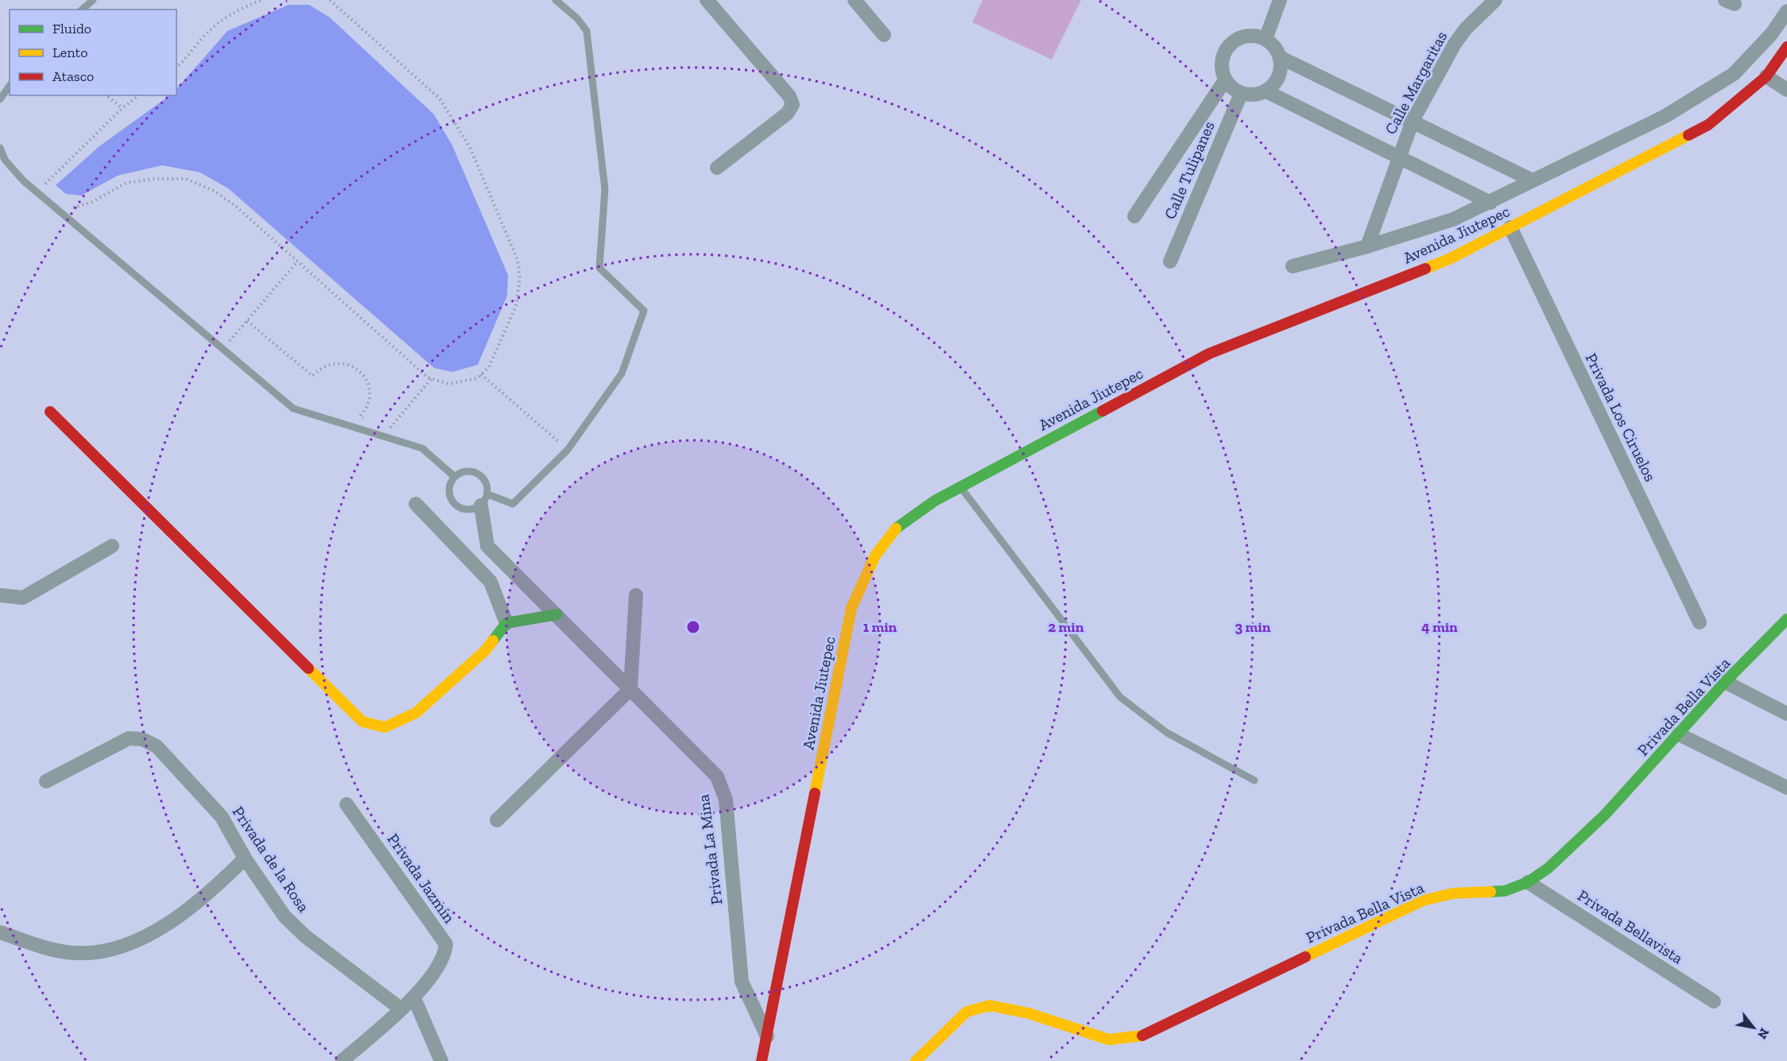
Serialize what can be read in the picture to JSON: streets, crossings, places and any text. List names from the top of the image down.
{
  "streets": {
    "street": [
      "Calle Margaritas",
      "Calle Tulipanes",
      "Avenida Jiutepec",
      "Privada Los Ciruelos",
      "Privada Bella Vista",
      "Privada La Mina",
      "Privada de la Rosa",
      "Privada Jazmín",
      "Privada Bellavista"
    ]
  },
  "crossings": [
    ["Avenida Jiutepec", "Privada Los Ciruelos"],
    ["Avenida Jiutepec", "Privada La Mina"],
    ["Privada Bella Vista", "Privada Bellavista"],
    ["Privada de la Rosa", "Privada Jazmín"]
  ],
  "legend": ["Fluido", "Lento", "Atasco"],
  "north": "bottom right",
  "rings": [
    "1 min",
    "2 min",
    "3 min",
    "4 min"
  ]
}
